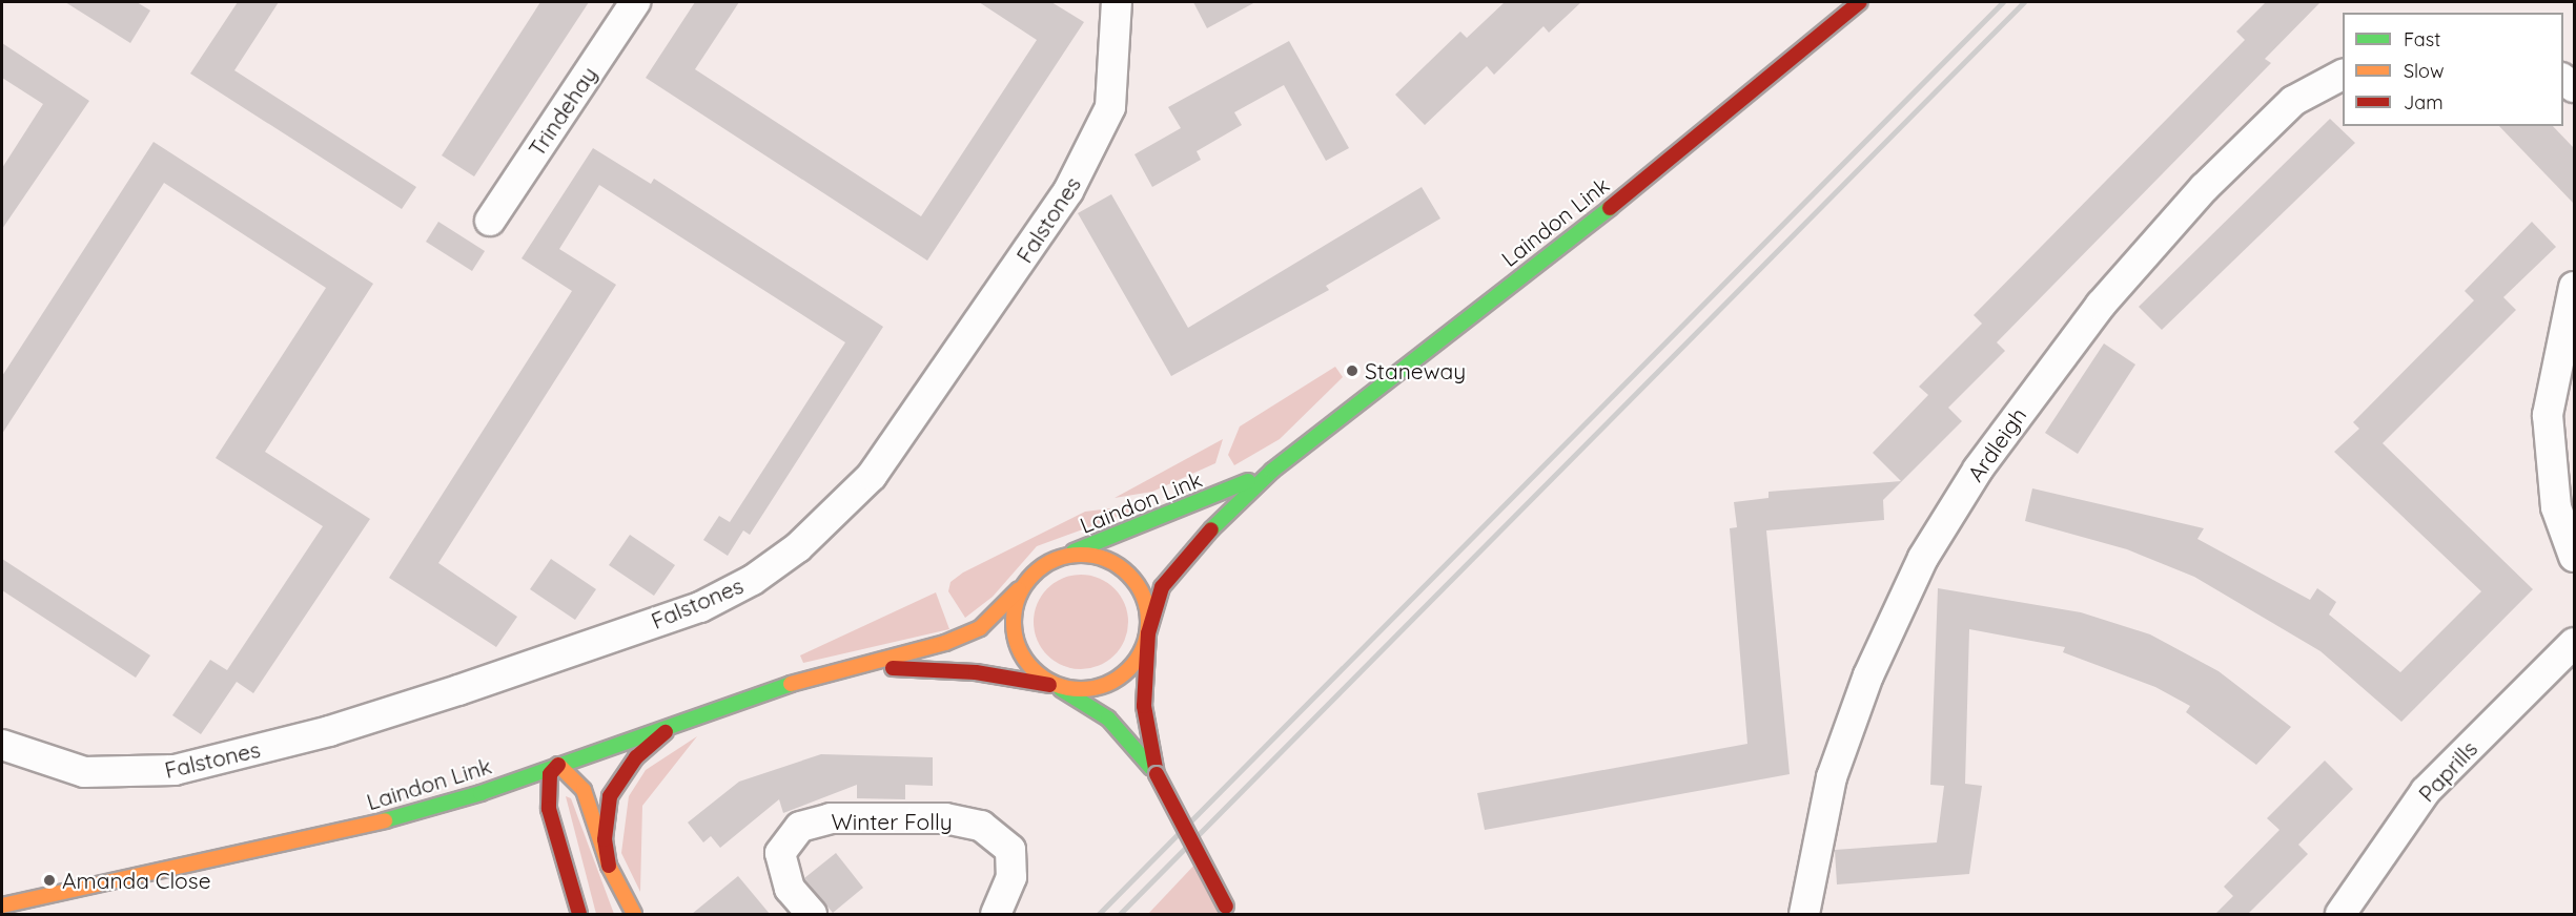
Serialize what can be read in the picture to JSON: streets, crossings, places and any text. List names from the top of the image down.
{
  "streets": {
    "main road": ["Laindon Link"],
    "street": [
      "Trindehay",
      "Falstones",
      "Ardleigh",
      "Paprills",
      "Winter Folly"
    ]
  },
  "places": ["Staneway", "Amanda Close"],
  "legend": ["Fast", "Slow", "Jam"]
}
